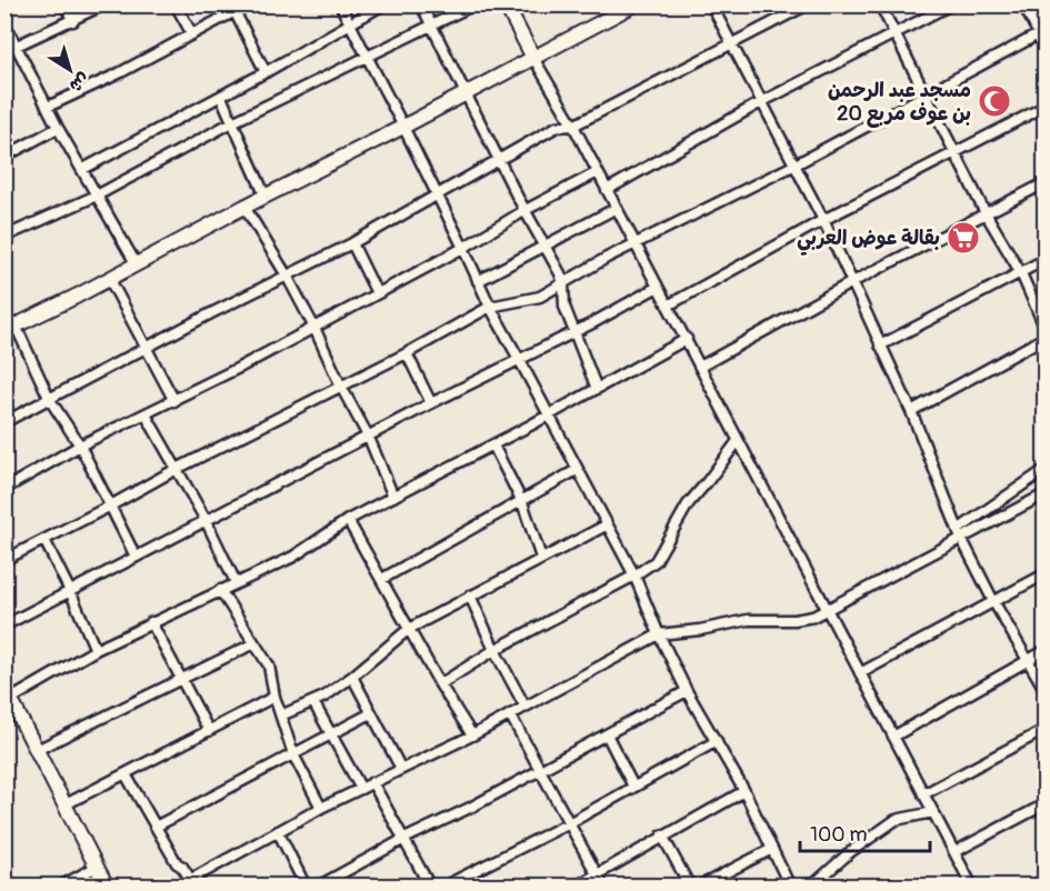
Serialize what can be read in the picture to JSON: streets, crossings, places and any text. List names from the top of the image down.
{
  "places": {
    "mosque": ["مسجد عبد الرحمن بن عوف مربع 20"],
    "supermarket": ["بقالة عوض العربي"]
  },
  "scale_bar": "100 m",
  "north": "bottom right"
}
